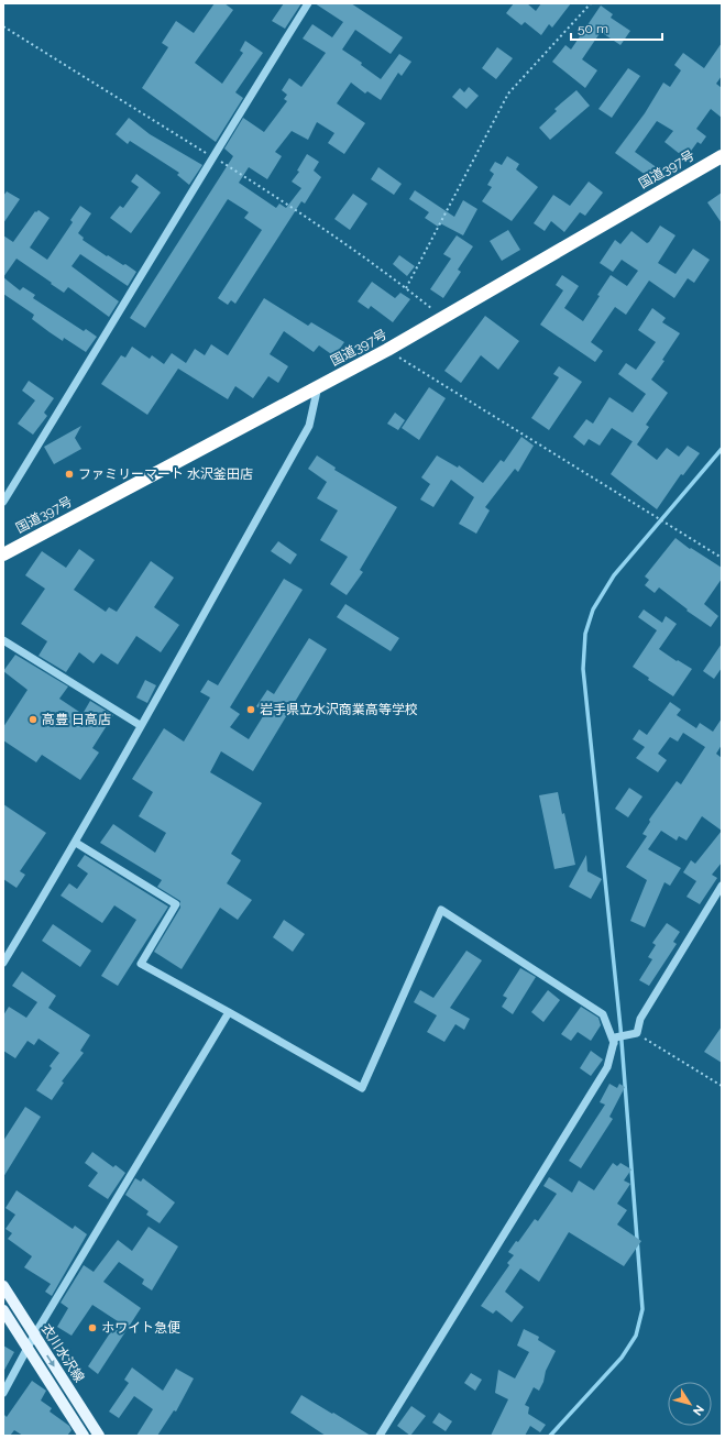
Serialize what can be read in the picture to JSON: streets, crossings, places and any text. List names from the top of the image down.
{
  "streets": {
    "highway": ["国道397号"],
    "main road": ["衣川水沢線"]
  },
  "places": [
    "ファミリーマート 水沢釜田店",
    "岩手県立水沢商業高等学校",
    "高豊 日高店",
    "ホワイト急便"
  ],
  "scale_bar": "50 m",
  "north": "bottom right"
}
